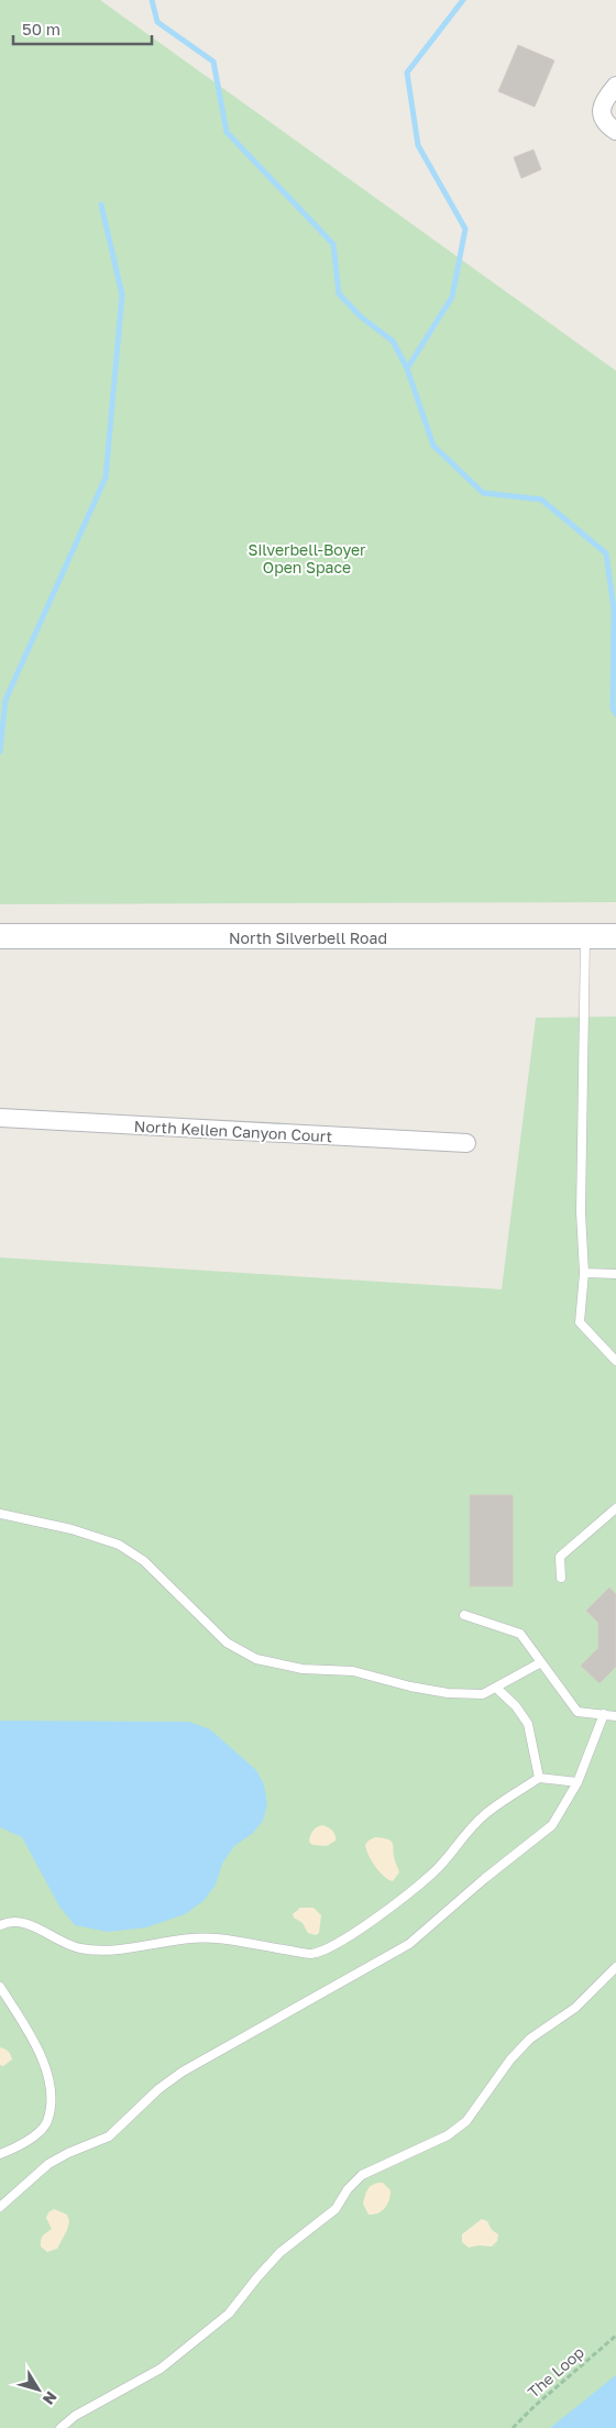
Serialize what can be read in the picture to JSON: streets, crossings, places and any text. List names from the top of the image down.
{
  "streets": {
    "main road": ["North Silverbell Road"],
    "street": ["North Kellen Canyon Court"],
    "path": ["The Loop"]
  },
  "parks": ["Silverbell-Boyer Open Space"],
  "scale_bar": "50 m",
  "north": "bottom right"
}
